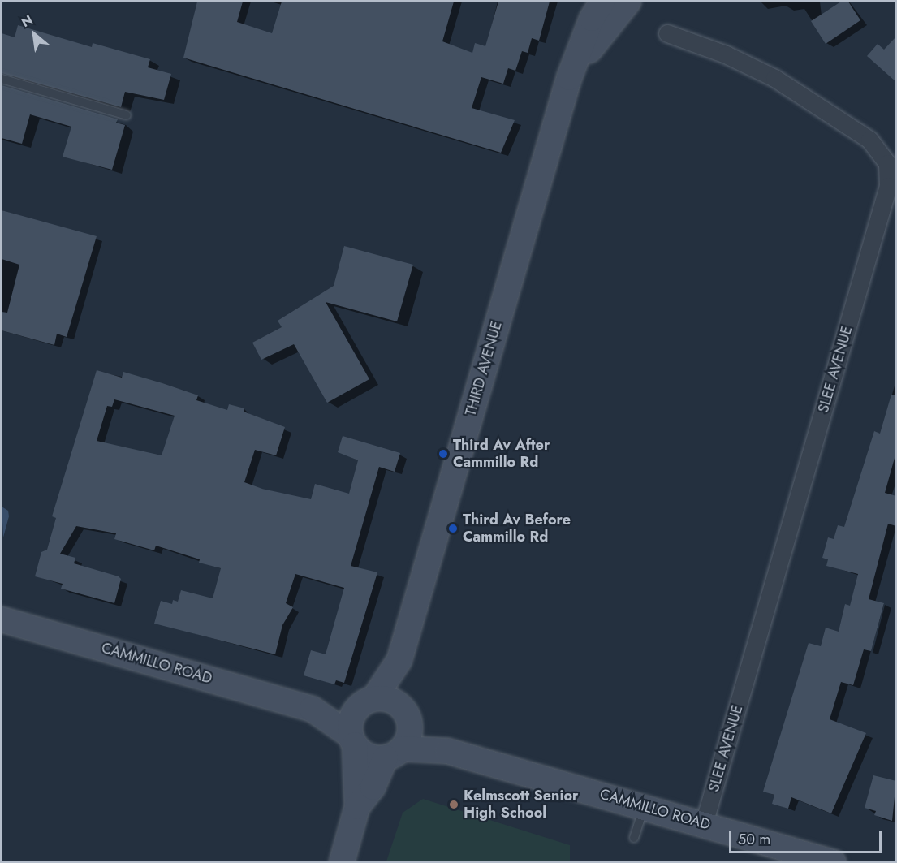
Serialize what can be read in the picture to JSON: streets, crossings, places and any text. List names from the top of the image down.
{
  "streets": {
    "main road": ["THIRD AVENUE", "CAMMILLO ROAD"],
    "street": ["SLEE AVENUE"]
  },
  "crossings": [
    ["THIRD AVENUE", "CAMMILLO ROAD"],
    ["SLEE AVENUE", "CAMMILLO ROAD"]
  ],
  "places": ["Third Av After Cammillo Rd", "Third Av Before Cammillo Rd", "Kelmscott Senior High School"],
  "scale_bar": "50 m",
  "north": "top left"
}
